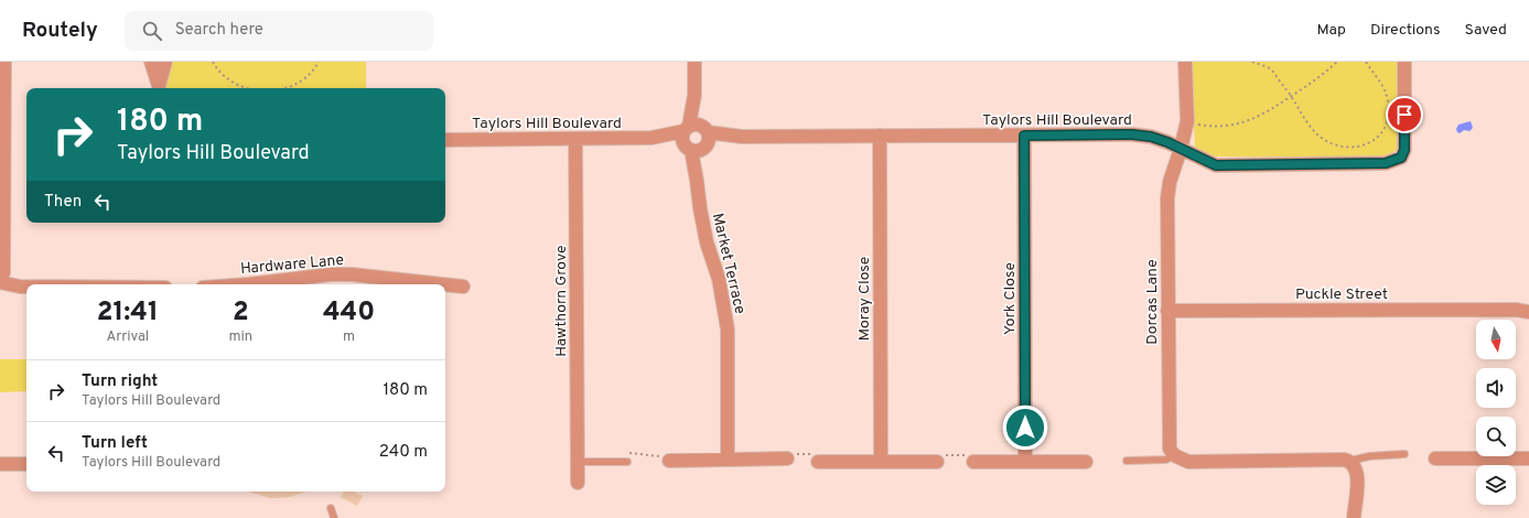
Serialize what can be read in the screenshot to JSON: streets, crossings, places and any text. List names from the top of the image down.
{
  "streets": {
    "street": [
      "Taylors Hill Boulevard",
      "Hardware Lane",
      "Market Terrace",
      "Puckle Street",
      "Moray Close",
      "York Close",
      "Hawthorn Grove",
      "Dorcas Lane"
    ]
  },
  "crossings": [
    ["Taylors Hill Boulevard", "Market Terrace"],
    ["Taylors Hill Boulevard", "Moray Close"],
    ["Taylors Hill Boulevard", "York Close"],
    ["Taylors Hill Boulevard", "Hawthorn Grove"],
    ["Taylors Hill Boulevard", "Dorcas Lane"],
    ["Puckle Street", "Dorcas Lane"]
  ],
  "north": "bottom",
  "page": {
    "header": "Routely",
    "search": "Search here",
    "nav": ["Map", "Directions", "Saved"],
    "turn": ["180 m", "Taylors Hill Boulevard"],
    "then": "Then",
    "eta": [
      "21:41",
      "Arrival",
      "2",
      "min",
      "440",
      "m"
    ],
    "list": [
      {
        "name": "Turn right",
        "note": "Taylors Hill Boulevard",
        "value": "180 m"
      },
      {
        "name": "Turn left",
        "note": "Taylors Hill Boulevard",
        "value": "240 m"
      }
    ]
  }
}
